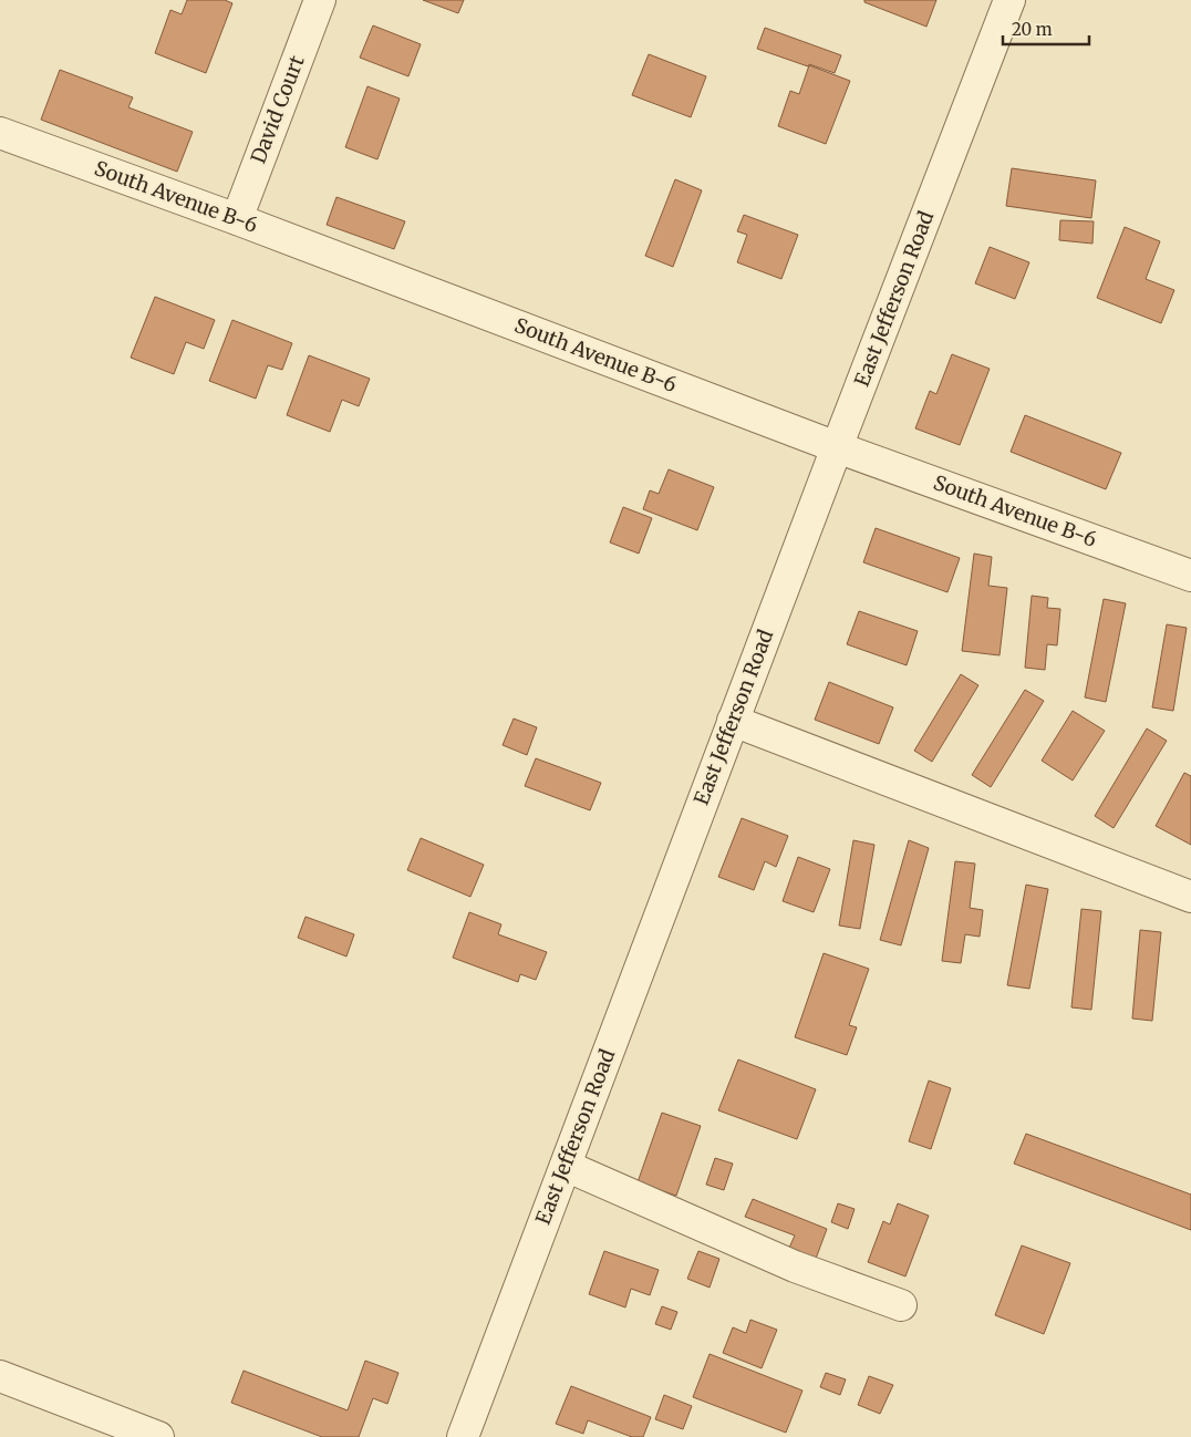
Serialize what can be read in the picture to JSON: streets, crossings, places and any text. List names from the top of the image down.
{
  "streets": {
    "street": ["David Court", "South Avenue B-6", "East Jefferson Road"]
  },
  "crossings": [
    ["David Court", "South Avenue B-6"],
    ["South Avenue B-6", "East Jefferson Road"]
  ],
  "scale_bar": "20 m"
}
